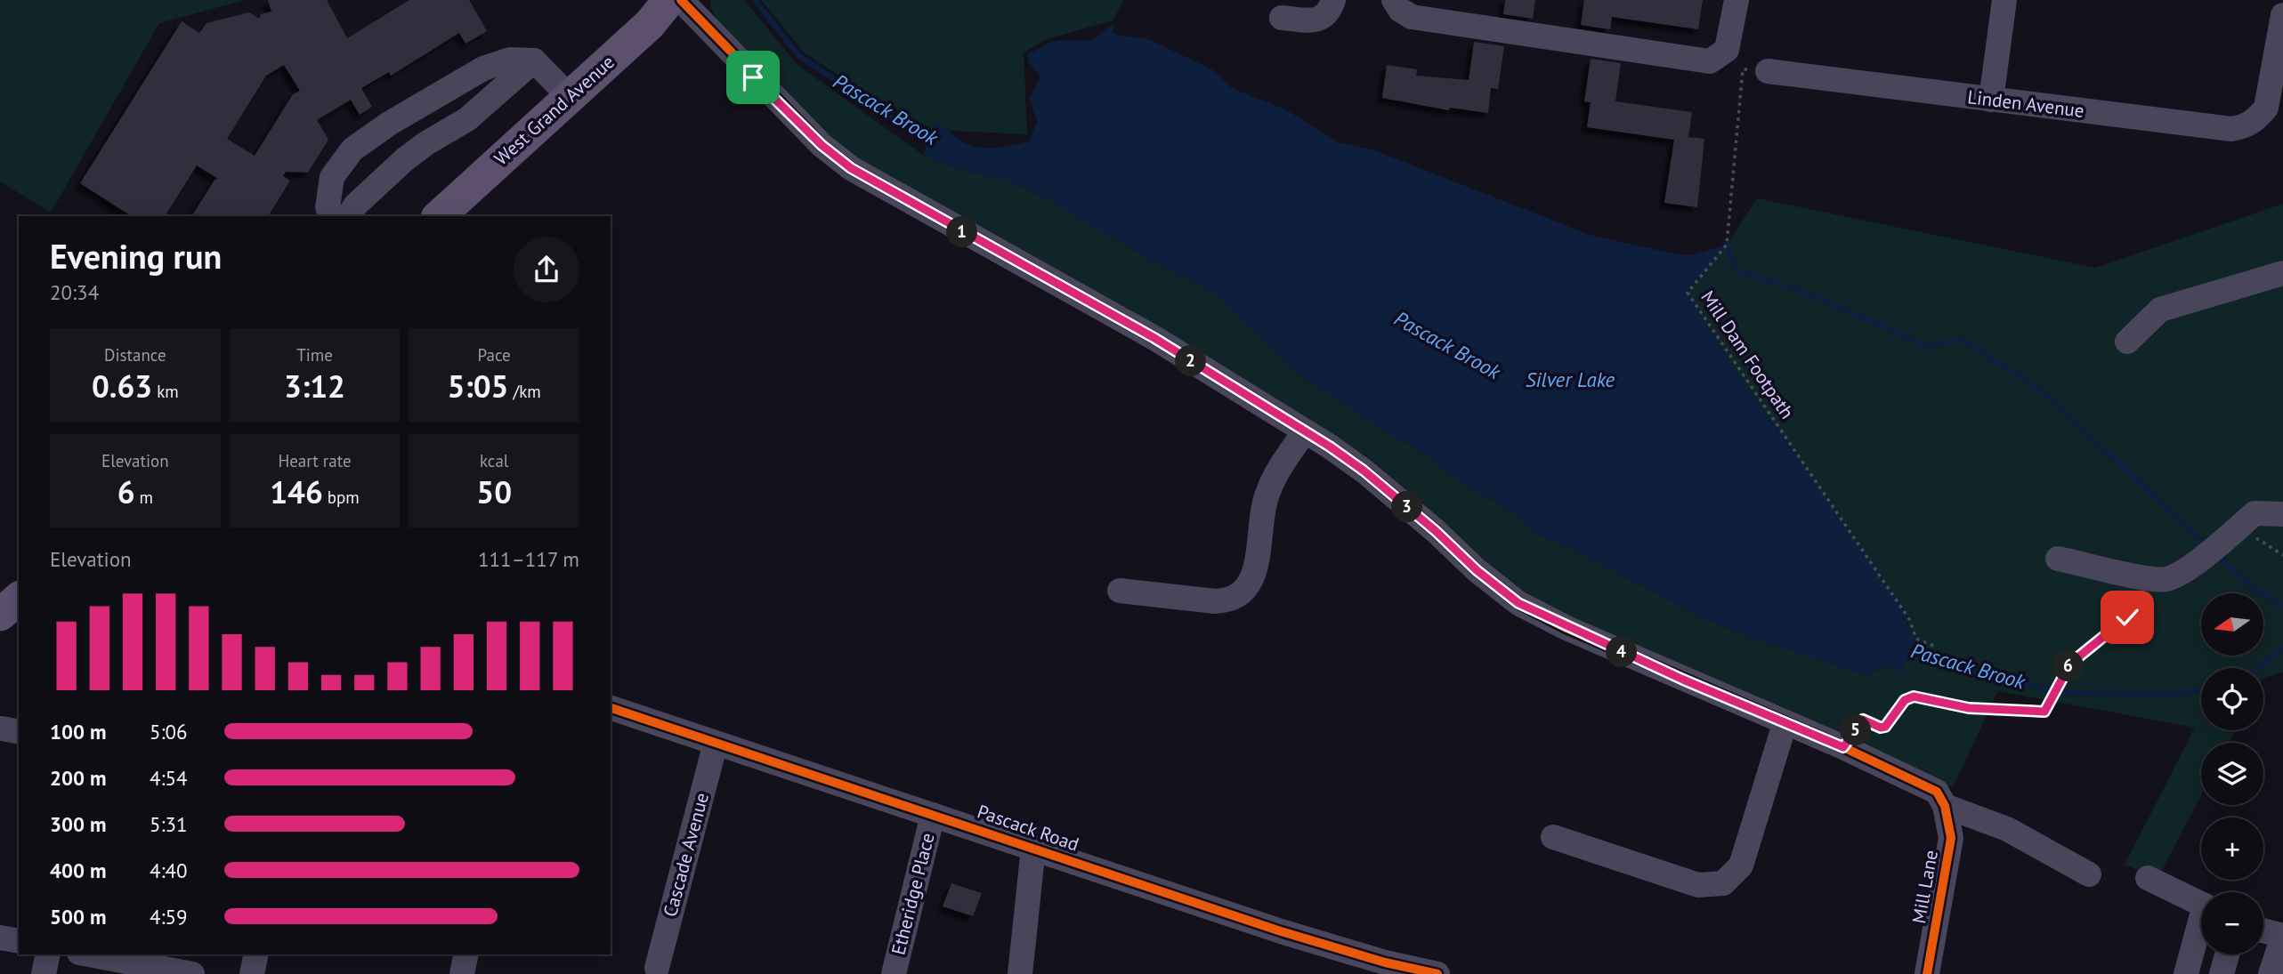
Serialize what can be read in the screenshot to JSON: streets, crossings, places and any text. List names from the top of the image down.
{
  "streets": {
    "main road": ["West Grand Avenue"],
    "street": [
      "Linden Avenue",
      "Pascack Road",
      "Cascade Avenue",
      "Mill Lane",
      "Etheridge Place"
    ],
    "path": ["Mill Dam Footpath"]
  },
  "crossings": [
    ["Linden Avenue", "Mill Dam Footpath"],
    ["Pascack Road", "Cascade Avenue"],
    ["Pascack Road", "Etheridge Place"]
  ],
  "water": ["Pascack Brook", "Silver Lake"],
  "north": "left",
  "page": {
    "pins": [
      "1",
      "2",
      "3",
      "4",
      "6",
      "5"
    ],
    "heading": ["Evening run", "20:34"],
    "stats": [
      ["Distance", "0.63 km"],
      ["Time", "3:12"],
      ["Pace", "5:05 /km"],
      ["Elevation", "6 m"],
      ["Heart rate", "146 bpm"],
      ["kcal", "50"]
    ],
    "chart": ["Elevation", "111–117 m"],
    "map_buttons": ["+", "−"],
    "list": [
      {
        "name": "100 m",
        "note": "5:06"
      },
      {
        "name": "200 m",
        "note": "4:54"
      },
      {
        "name": "300 m",
        "note": "5:31"
      },
      {
        "name": "400 m",
        "note": "4:40"
      },
      {
        "name": "500 m",
        "note": "4:59"
      }
    ]
  }
}
